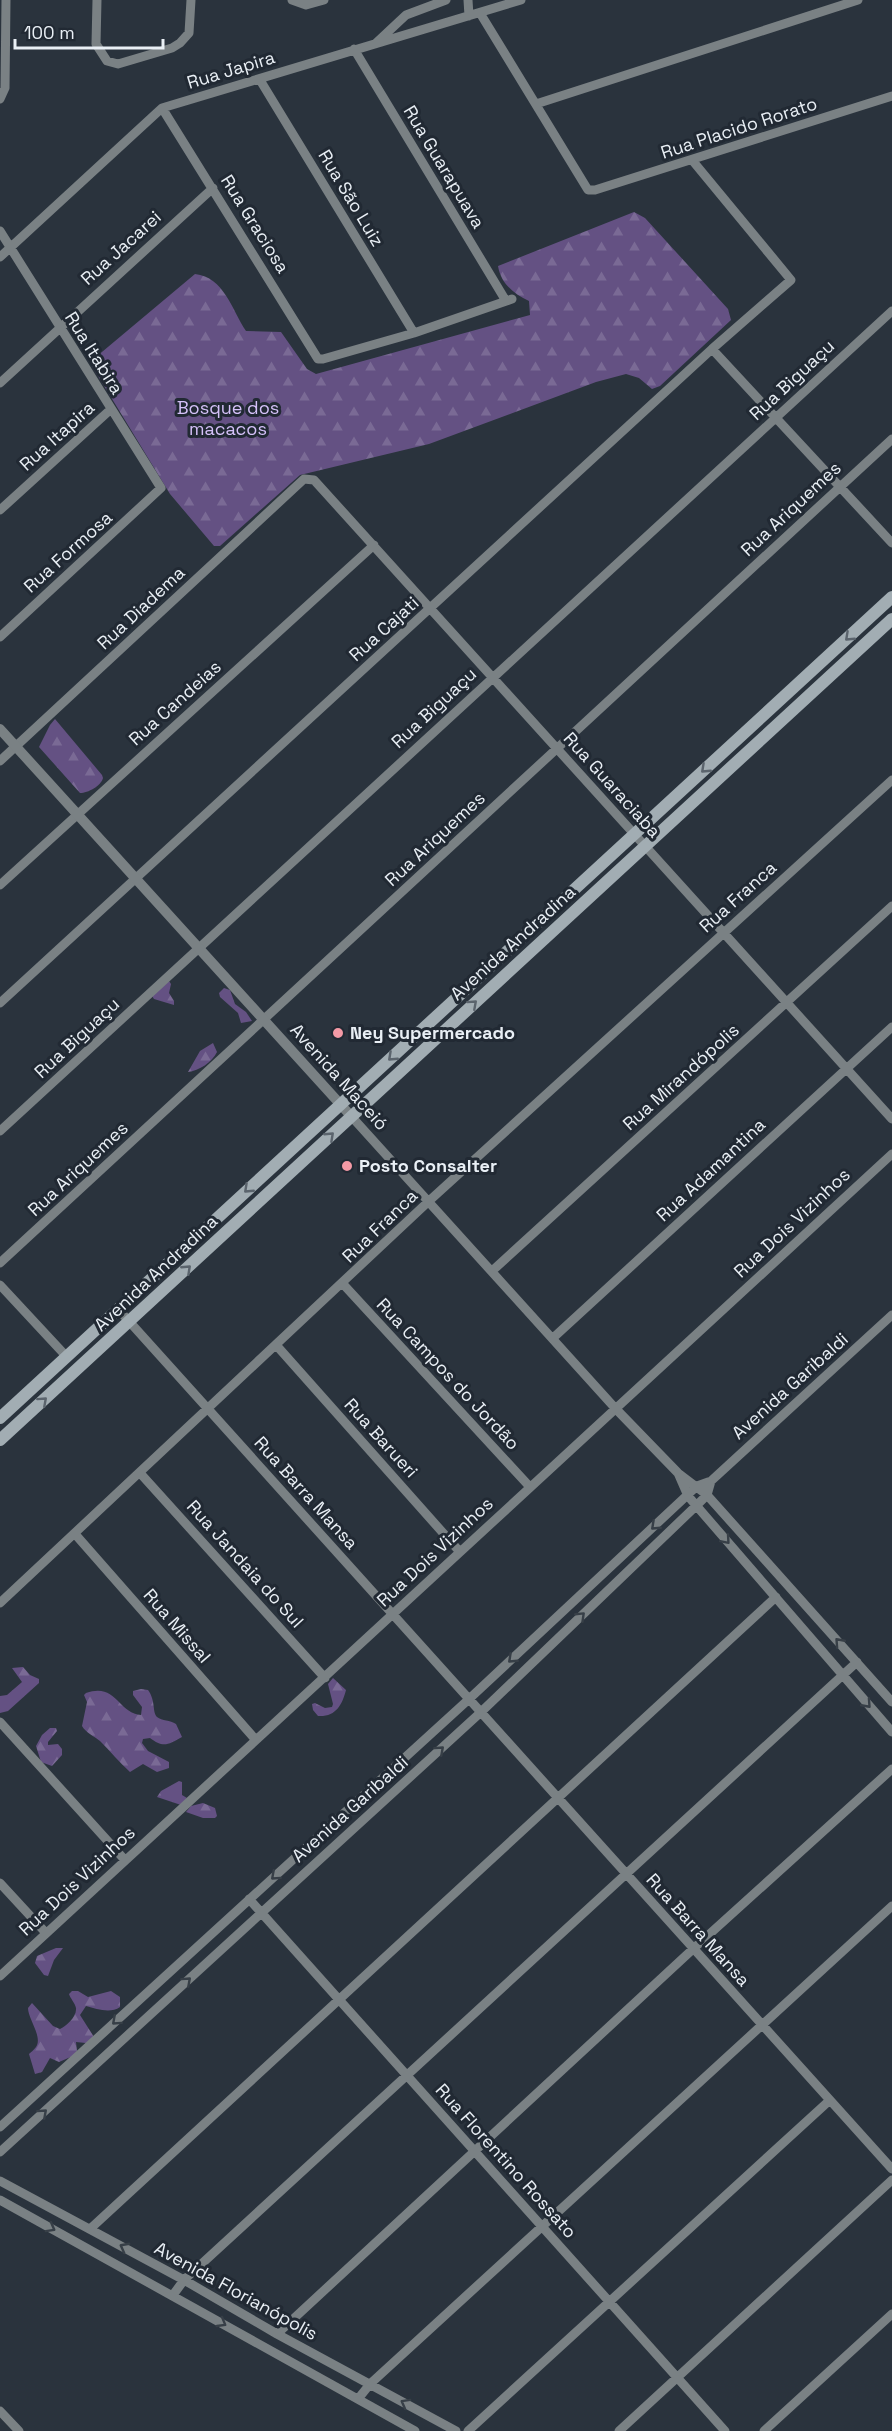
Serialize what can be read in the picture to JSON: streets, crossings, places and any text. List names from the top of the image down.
{
  "streets": {
    "main road": ["Avenida Andradina"],
    "street": [
      "Rua Japira",
      "Rua Placido Rorato",
      "Rua Guarapuava",
      "Rua São Luiz",
      "Rua Graciosa",
      "Rua Jacarei",
      "Rua Itabira",
      "Rua Biguaçu",
      "Rua Itapira",
      "Rua Ariquemes",
      "Rua Formosa",
      "Rua Diadema",
      "Rua Cajati",
      "Rua Candeias",
      "Rua Guaraciaba",
      "Rua Franca",
      "Avenida Maceió",
      "Rua Mirandópolis",
      "Rua Adamantina",
      "Rua Dois Vizinhos",
      "Rua Campos do Jordão",
      "Avenida Garibaldi",
      "Rua Barueri",
      "Rua Barra Mansa",
      "Rua Jandaia do Sul",
      "Rua Missal",
      "Rua Florentino Rossato",
      "Avenida Florianópolis"
    ]
  },
  "crossings": [
    ["Rua Japira", "Rua Guarapuava"],
    ["Rua Japira", "Rua São Luiz"],
    ["Rua Japira", "Rua Graciosa"],
    ["Rua Japira", "Rua Itabira"],
    ["Rua Placido Rorato", "Rua Cajati"],
    ["Rua Guarapuava", "Rua São Luiz"],
    ["Rua Guarapuava", "Rua Graciosa"],
    ["Rua São Luiz", "Rua Graciosa"],
    ["Rua Graciosa", "Rua Jacarei"],
    ["Rua Jacarei", "Rua Itabira"],
    ["Rua Itabira", "Rua Itapira"],
    ["Rua Itabira", "Rua Formosa"],
    ["Rua Biguaçu", "Rua Guaraciaba"],
    ["Rua Biguaçu", "Avenida Maceió"],
    ["Rua Ariquemes", "Rua Guaraciaba"],
    ["Rua Ariquemes", "Avenida Maceió"],
    ["Rua Diadema", "Rua Guaraciaba"],
    ["Rua Diadema", "Avenida Maceió"],
    ["Rua Cajati", "Rua Guaraciaba"],
    ["Rua Cajati", "Avenida Maceió"],
    ["Rua Candeias", "Rua Guaraciaba"],
    ["Rua Candeias", "Avenida Maceió"],
    ["Rua Guaraciaba", "Rua Franca"],
    ["Rua Guaraciaba", "Avenida Andradina"],
    ["Rua Guaraciaba", "Rua Mirandópolis"],
    ["Rua Guaraciaba", "Rua Adamantina"],
    ["Rua Franca", "Avenida Maceió"],
    ["Rua Franca", "Rua Campos do Jordão"],
    ["Rua Franca", "Rua Barueri"],
    ["Rua Franca", "Rua Barra Mansa"],
    ["Rua Franca", "Rua Jandaia do Sul"],
    ["Rua Franca", "Rua Missal"],
    ["Avenida Andradina", "Avenida Maceió"],
    ["Avenida Andradina", "Rua Barra Mansa"],
    ["Avenida Maceió", "Rua Mirandópolis"],
    ["Avenida Maceió", "Rua Adamantina"],
    ["Avenida Maceió", "Rua Dois Vizinhos"],
    ["Avenida Maceió", "Avenida Garibaldi"],
    ["Rua Dois Vizinhos", "Rua Campos do Jordão"],
    ["Rua Dois Vizinhos", "Rua Barueri"],
    ["Rua Dois Vizinhos", "Rua Barra Mansa"],
    ["Rua Dois Vizinhos", "Rua Jandaia do Sul"],
    ["Rua Dois Vizinhos", "Rua Missal"],
    ["Avenida Garibaldi", "Rua Barra Mansa"],
    ["Avenida Garibaldi", "Rua Florentino Rossato"]
  ],
  "parks": ["Bosque dos macacos"],
  "places": ["Ney Supermercado", "Posto Consalter"],
  "scale_bar": "100 m"
}
